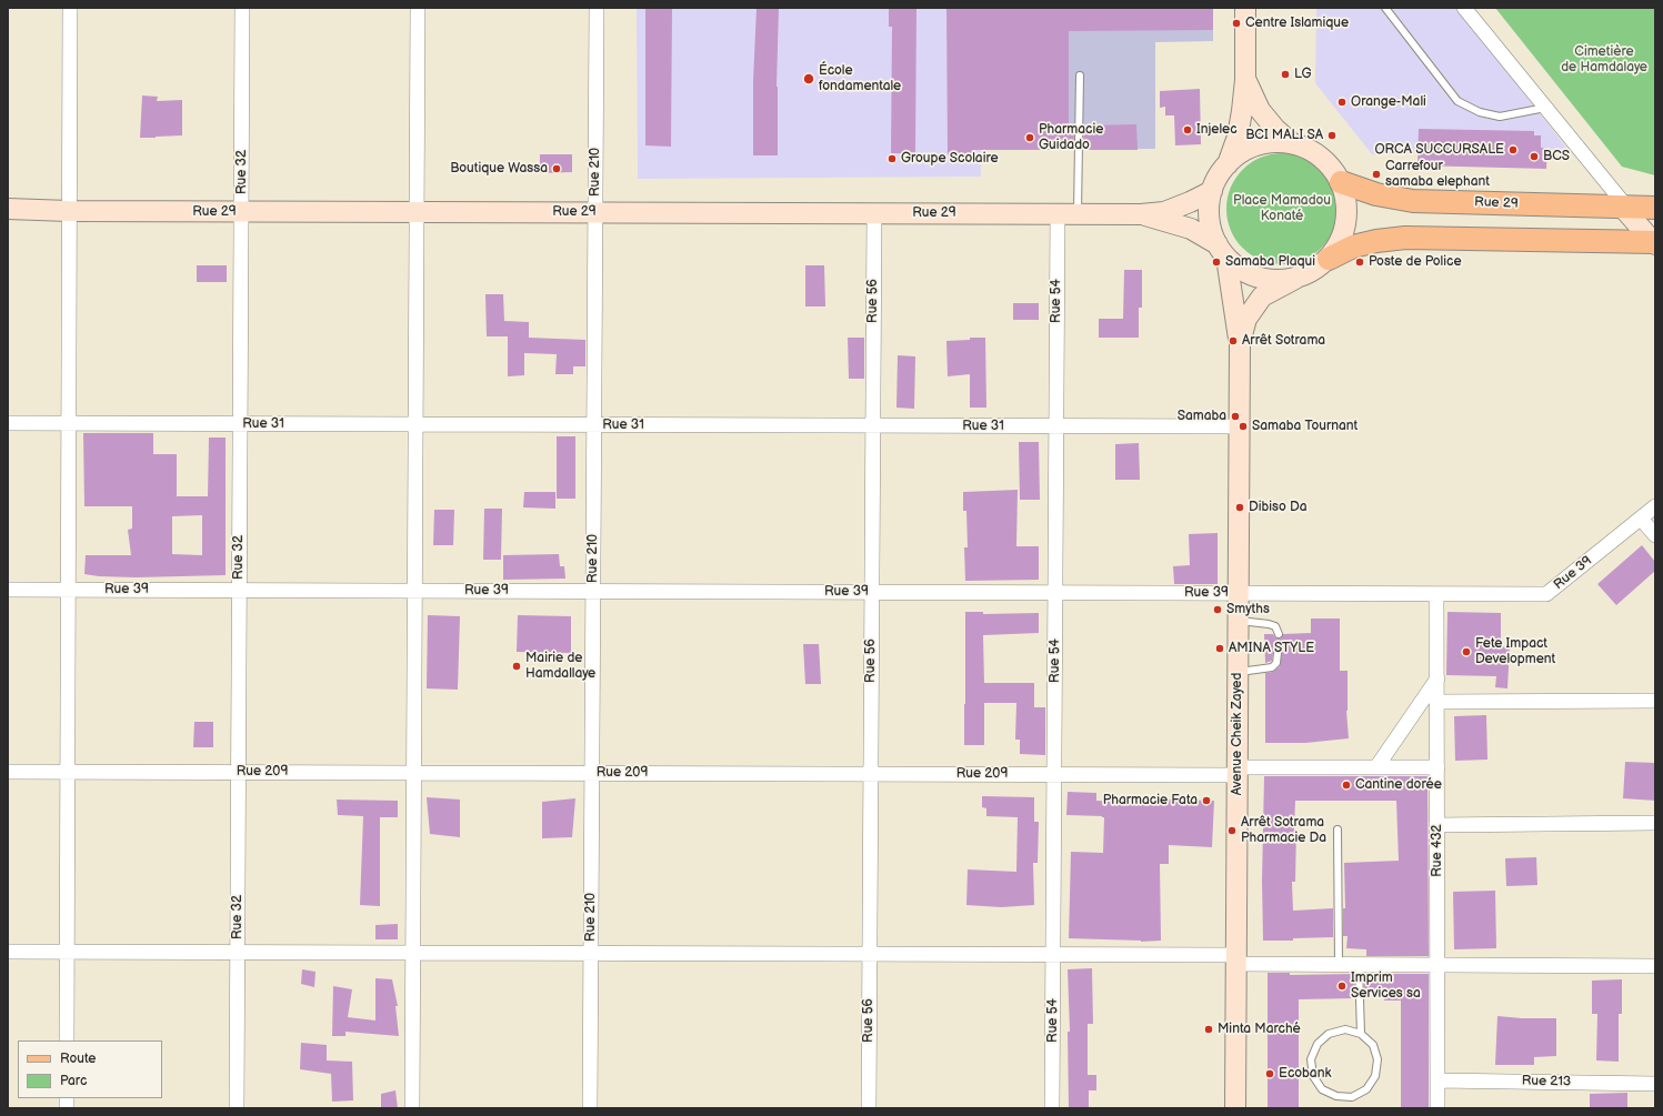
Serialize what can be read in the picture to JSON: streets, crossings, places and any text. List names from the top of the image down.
{
  "streets": {
    "main road": ["Rue 29", "Avenue Cheik Zayed"],
    "street": [
      "Rue 32",
      "Rue 210",
      "Rue 56",
      "Rue 54",
      "Rue 31",
      "Rue 39",
      "Rue 209",
      "Rue 432",
      "Rue 213"
    ]
  },
  "crossings": [
    ["Rue 32", "Rue 29"],
    ["Rue 32", "Rue 31"],
    ["Rue 32", "Rue 39"],
    ["Rue 32", "Rue 209"],
    ["Rue 210", "Rue 29"],
    ["Rue 210", "Rue 31"],
    ["Rue 210", "Rue 39"],
    ["Rue 210", "Rue 209"],
    ["Rue 29", "Rue 56"],
    ["Rue 29", "Rue 54"],
    ["Rue 29", "Avenue Cheik Zayed"],
    ["Rue 56", "Rue 31"],
    ["Rue 56", "Rue 39"],
    ["Rue 56", "Rue 209"],
    ["Rue 54", "Rue 31"],
    ["Rue 54", "Rue 39"],
    ["Rue 54", "Rue 209"],
    ["Rue 31", "Avenue Cheik Zayed"],
    ["Rue 39", "Avenue Cheik Zayed"],
    ["Rue 39", "Rue 432"],
    ["Avenue Cheik Zayed", "Rue 209"],
    ["Rue 209", "Rue 432"],
    ["Rue 432", "Rue 213"]
  ],
  "parks": ["Cimetière de Hamdalaye", "Place Mamadou Konaté"],
  "places": [
    "Centre Islamique",
    "LG",
    "École fondamentale",
    "Orange-Mali",
    "Injelec",
    "BCI MALI SA",
    "Pharmacie Guidado",
    "ORCA SUCCURSALE",
    "BCS",
    "Groupe Scolaire",
    "Boutique Wassa",
    "Carrefour samaba elephant",
    "Samaba Plaqui",
    "Poste de Police",
    "Arrêt Sotrama",
    "Samaba",
    "Samaba Tournant",
    "Dibiso Da",
    "Smyths",
    "AMINA STYLE",
    "Fete Impact Development",
    "Mairie de Hamdallaye",
    "Cantine dorée",
    "Pharmacie Fata",
    "Arrêt Sotrama Pharmacie Da",
    "Imprim Services sa",
    "Minta Marché",
    "Ecobank"
  ],
  "legend": ["Route", "Parc"]
}
